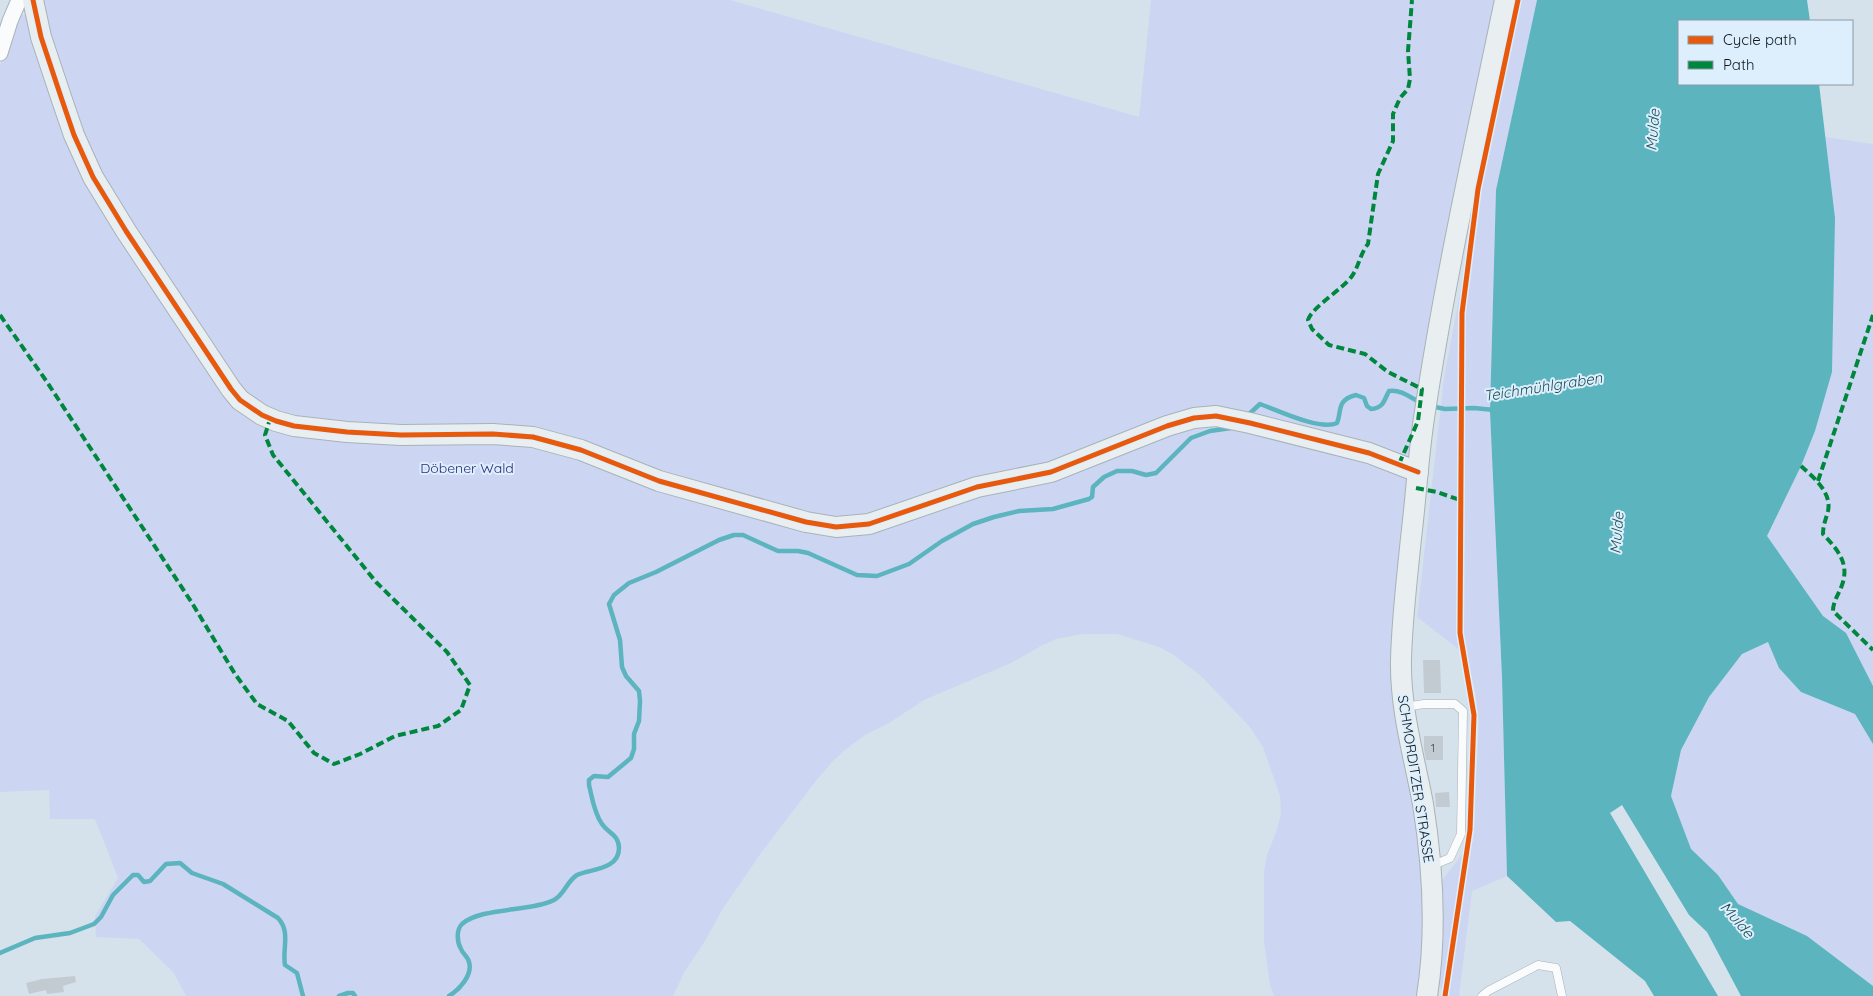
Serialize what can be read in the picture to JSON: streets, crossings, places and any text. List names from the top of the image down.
{
  "streets": {
    "street": ["SCHMORDITZER STRASSE"]
  },
  "water": ["Mulde", "Teichmühlgraben"],
  "parks": ["Döbener Wald"],
  "house_numbers": ["1"],
  "legend": ["Cycle path", "Path"]
}
